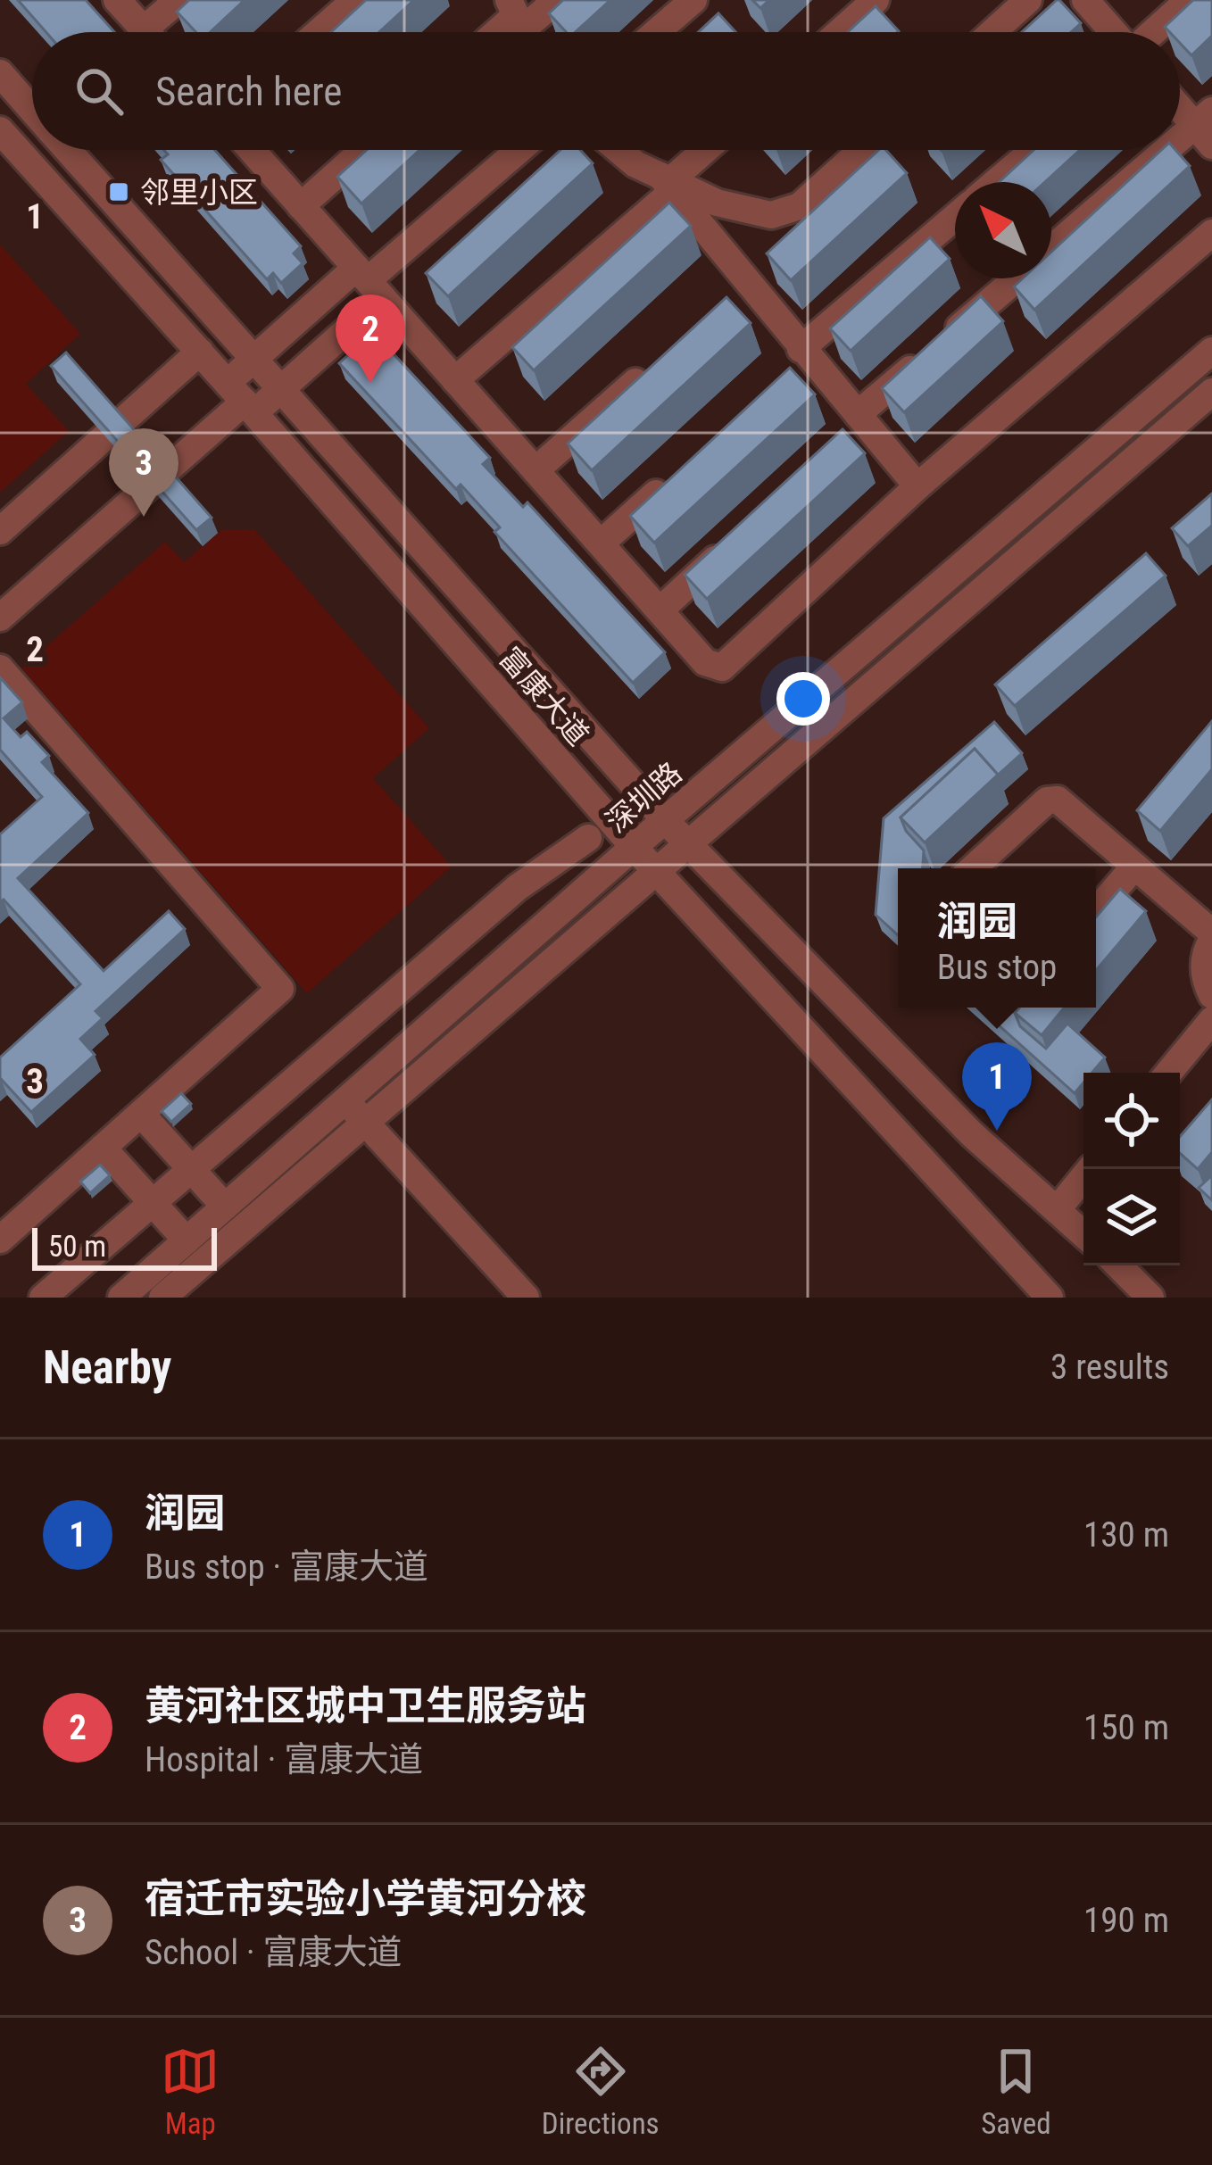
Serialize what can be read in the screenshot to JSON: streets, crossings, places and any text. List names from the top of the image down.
{
  "streets": {
    "street": ["富康大道", "深圳路"]
  },
  "crossings": [
    ["富康大道", "深圳路"]
  ],
  "places": {
    "transit": ["邻里小区"]
  },
  "scale_bar": "50 m",
  "north": "top left",
  "page": {
    "search": "Search here",
    "pins": ["2", "3", "1"],
    "popup": ["润园", "Bus stop"],
    "scale": "50 m",
    "heading": ["Nearby", "3 results"],
    "list": [
      {
        "mark": "1",
        "name": "润园",
        "note": "Bus stop · 富康大道",
        "value": "130 m"
      },
      {
        "mark": "2",
        "name": "黄河社区城中卫生服务站",
        "note": "Hospital · 富康大道",
        "value": "150 m"
      },
      {
        "mark": "3",
        "name": "宿迁市实验小学黄河分校",
        "note": "School · 富康大道",
        "value": "190 m"
      }
    ],
    "nav": ["Map", "Directions", "Saved"]
  },
  "grid": {
    "rows": ["1", "2", "3"]
  }
}
